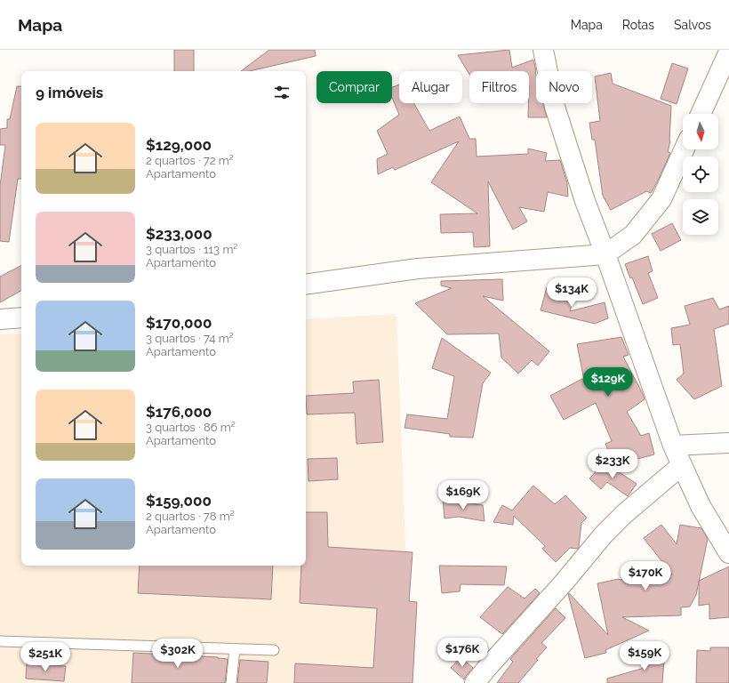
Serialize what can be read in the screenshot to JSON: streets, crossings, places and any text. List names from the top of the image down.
{
  "north": "bottom",
  "page": {
    "header": "Mapa",
    "nav": ["Mapa", "Rotas", "Salvos"],
    "chip": [
      "Comprar",
      "Alugar",
      "Filtros",
      "Novo"
    ],
    "heading": "9 imóveis",
    "list": [
      {
        "name": "$129,000",
        "note": "2 quartos · 72 m² · Apartamento"
      },
      {
        "name": "$233,000",
        "note": "3 quartos · 113 m² · Apartamento"
      },
      {
        "name": "$170,000",
        "note": "3 quartos · 74 m² · Apartamento"
      },
      {
        "name": "$176,000",
        "note": "3 quartos · 86 m² · Apartamento"
      },
      {
        "name": "$159,000",
        "note": "2 quartos · 78 m² · Apartamento"
      }
    ],
    "price": [
      "$134K",
      "$129K",
      "$233K",
      "$169K",
      "$170K",
      "$176K",
      "$302K",
      "$159K",
      "$251K"
    ]
  }
}
